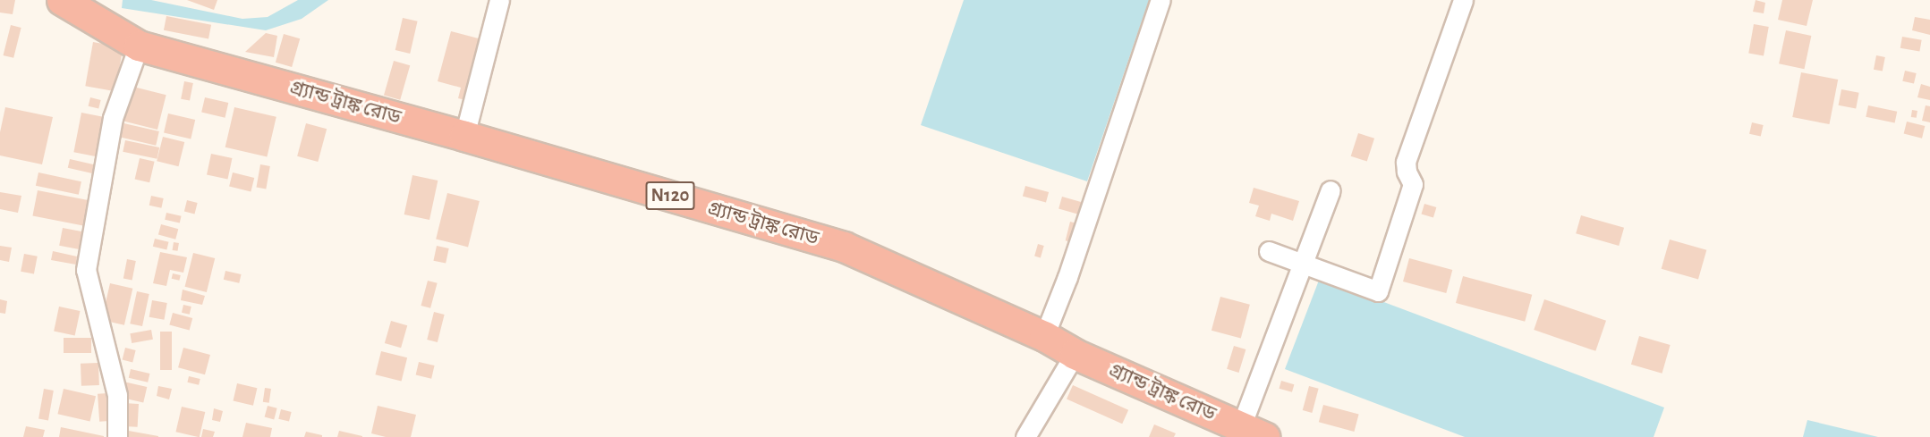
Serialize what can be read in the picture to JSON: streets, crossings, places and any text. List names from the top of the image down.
{
  "streets": {
    "highway": ["গ্র্যান্ড ট্রাঙ্ক রোড", "N120"]
  }
}
